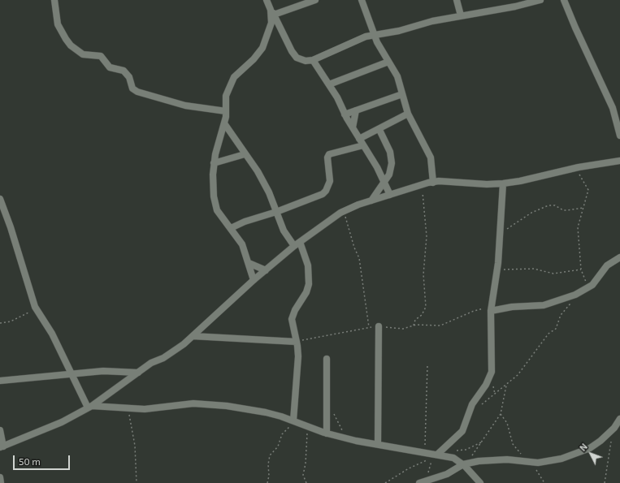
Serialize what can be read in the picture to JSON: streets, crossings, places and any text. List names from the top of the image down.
{
  "scale_bar": "50 m",
  "north": "top left"
}
